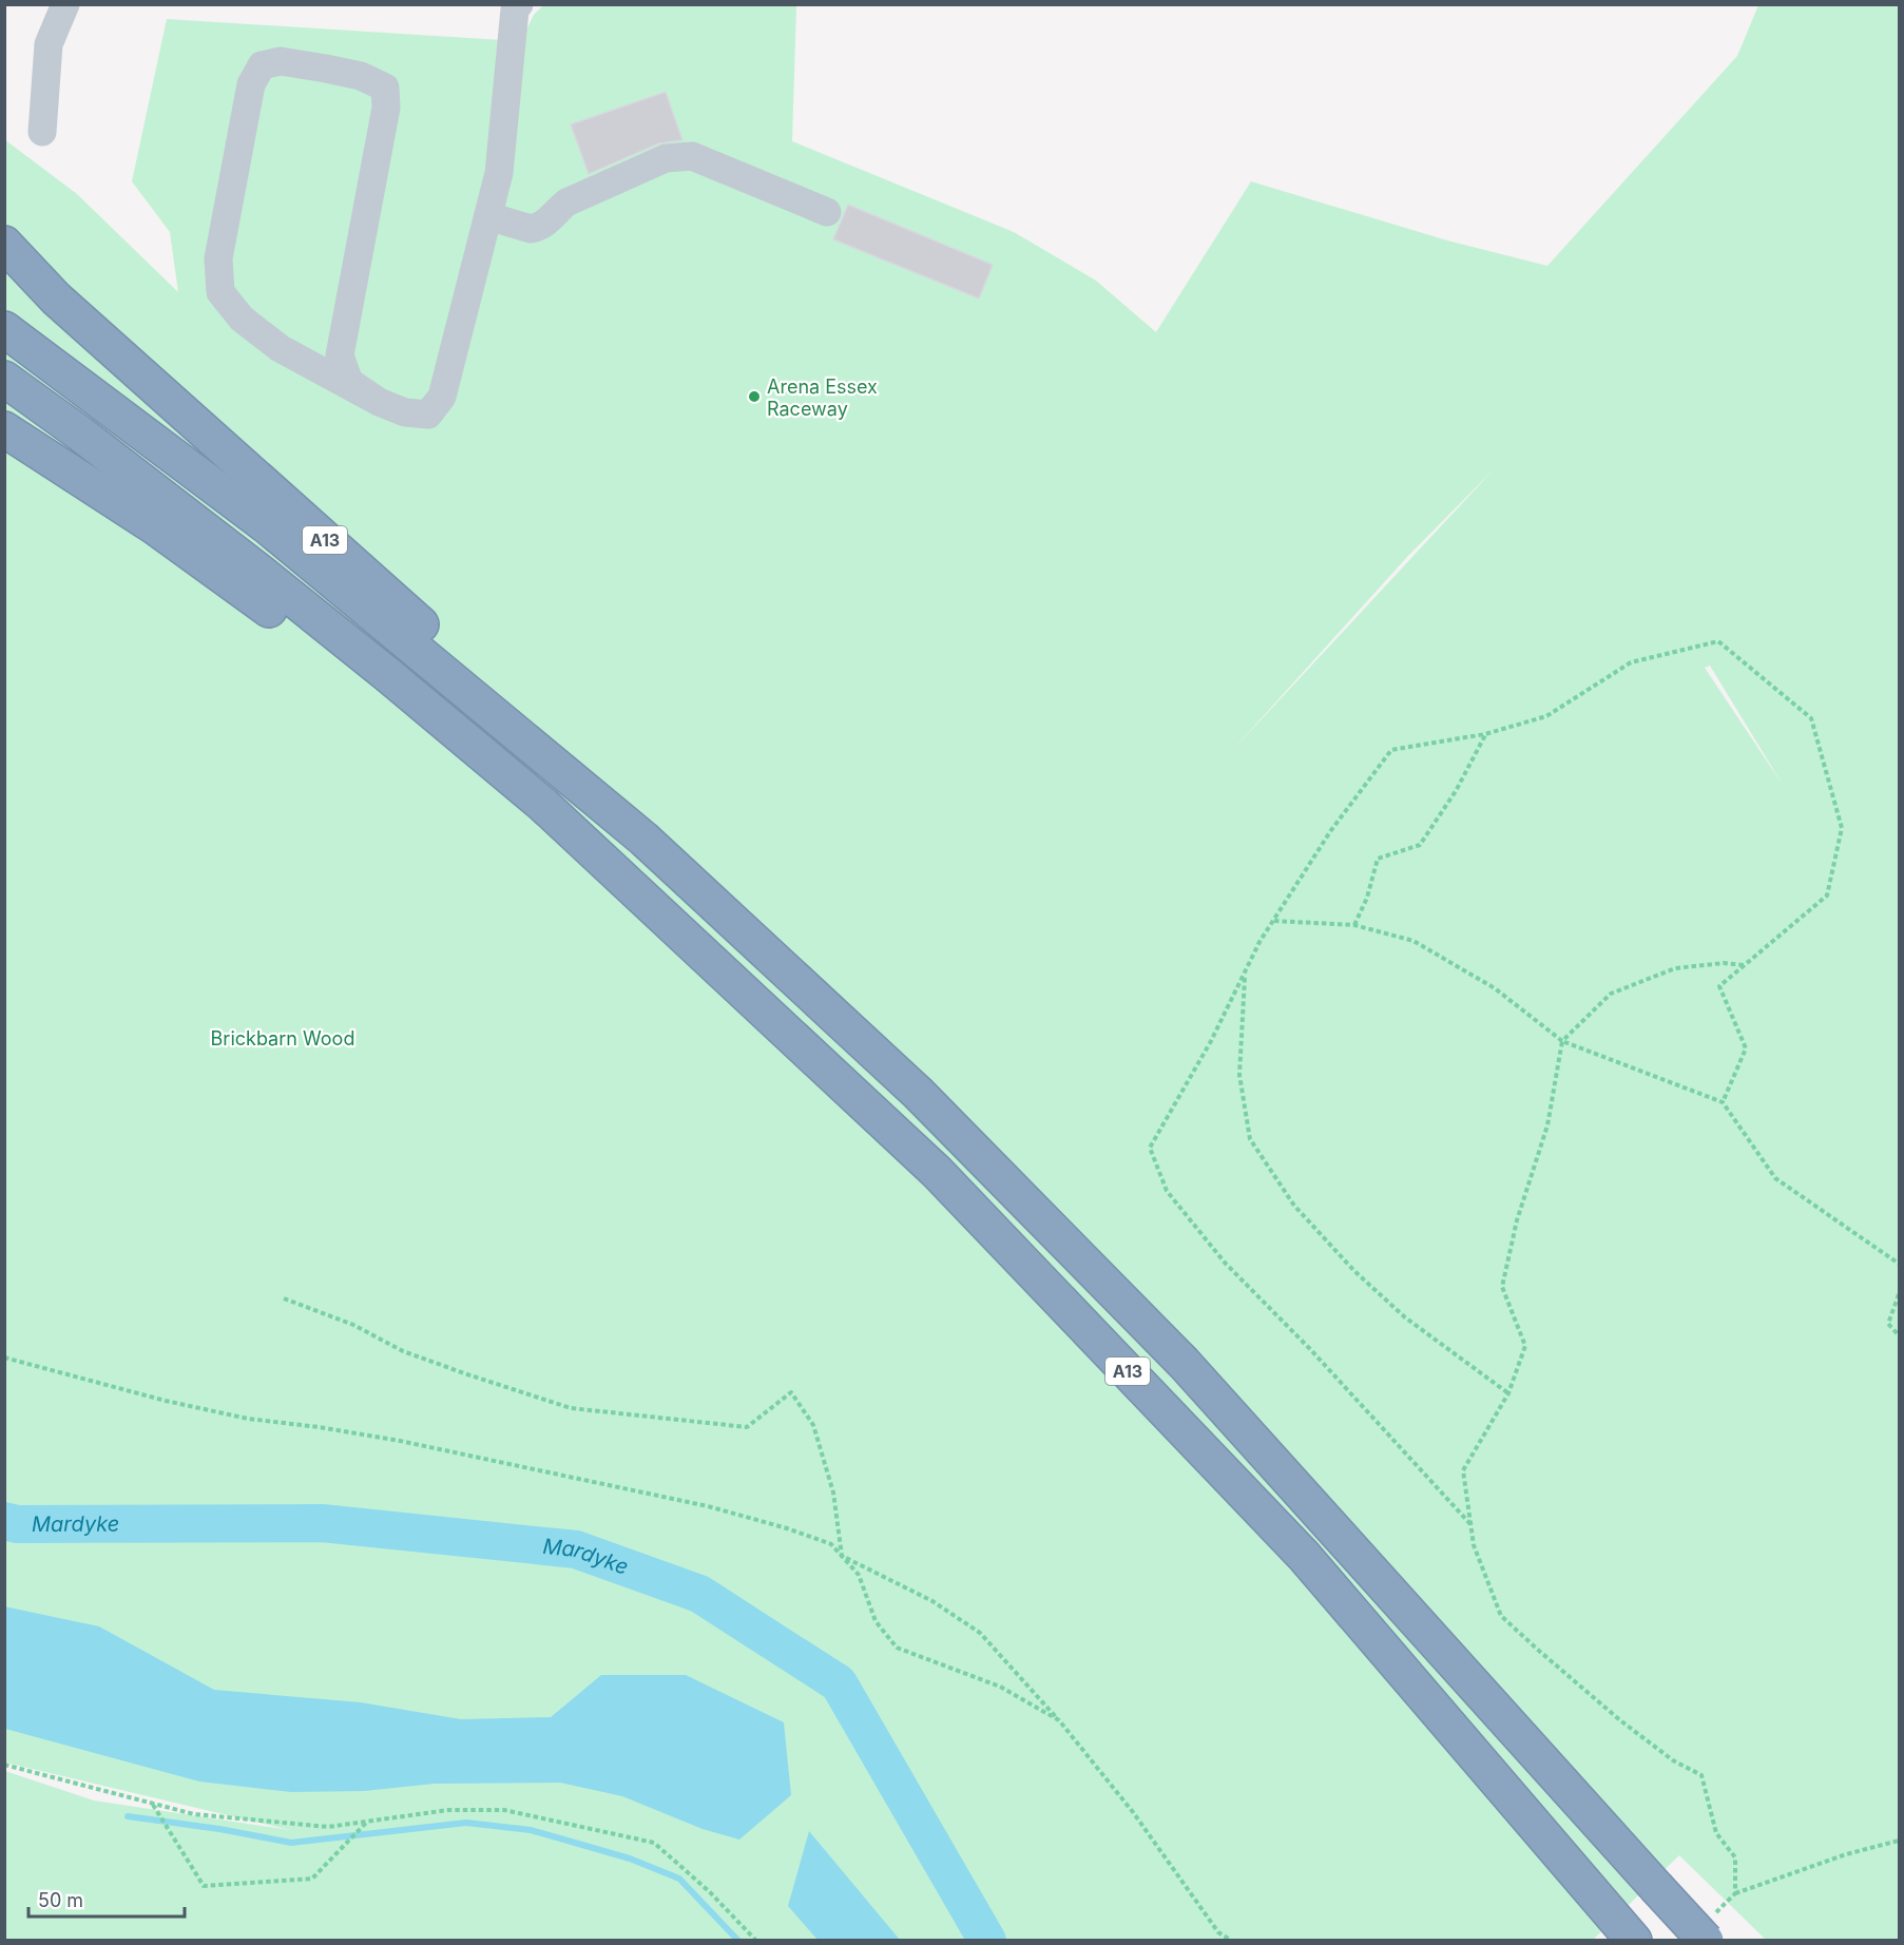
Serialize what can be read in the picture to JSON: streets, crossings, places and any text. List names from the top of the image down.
{
  "streets": {
    "highway": ["A13"]
  },
  "water": ["Mardyke"],
  "parks": ["Brickbarn Wood"],
  "places": ["Arena Essex Raceway"],
  "scale_bar": "50 m"
}
